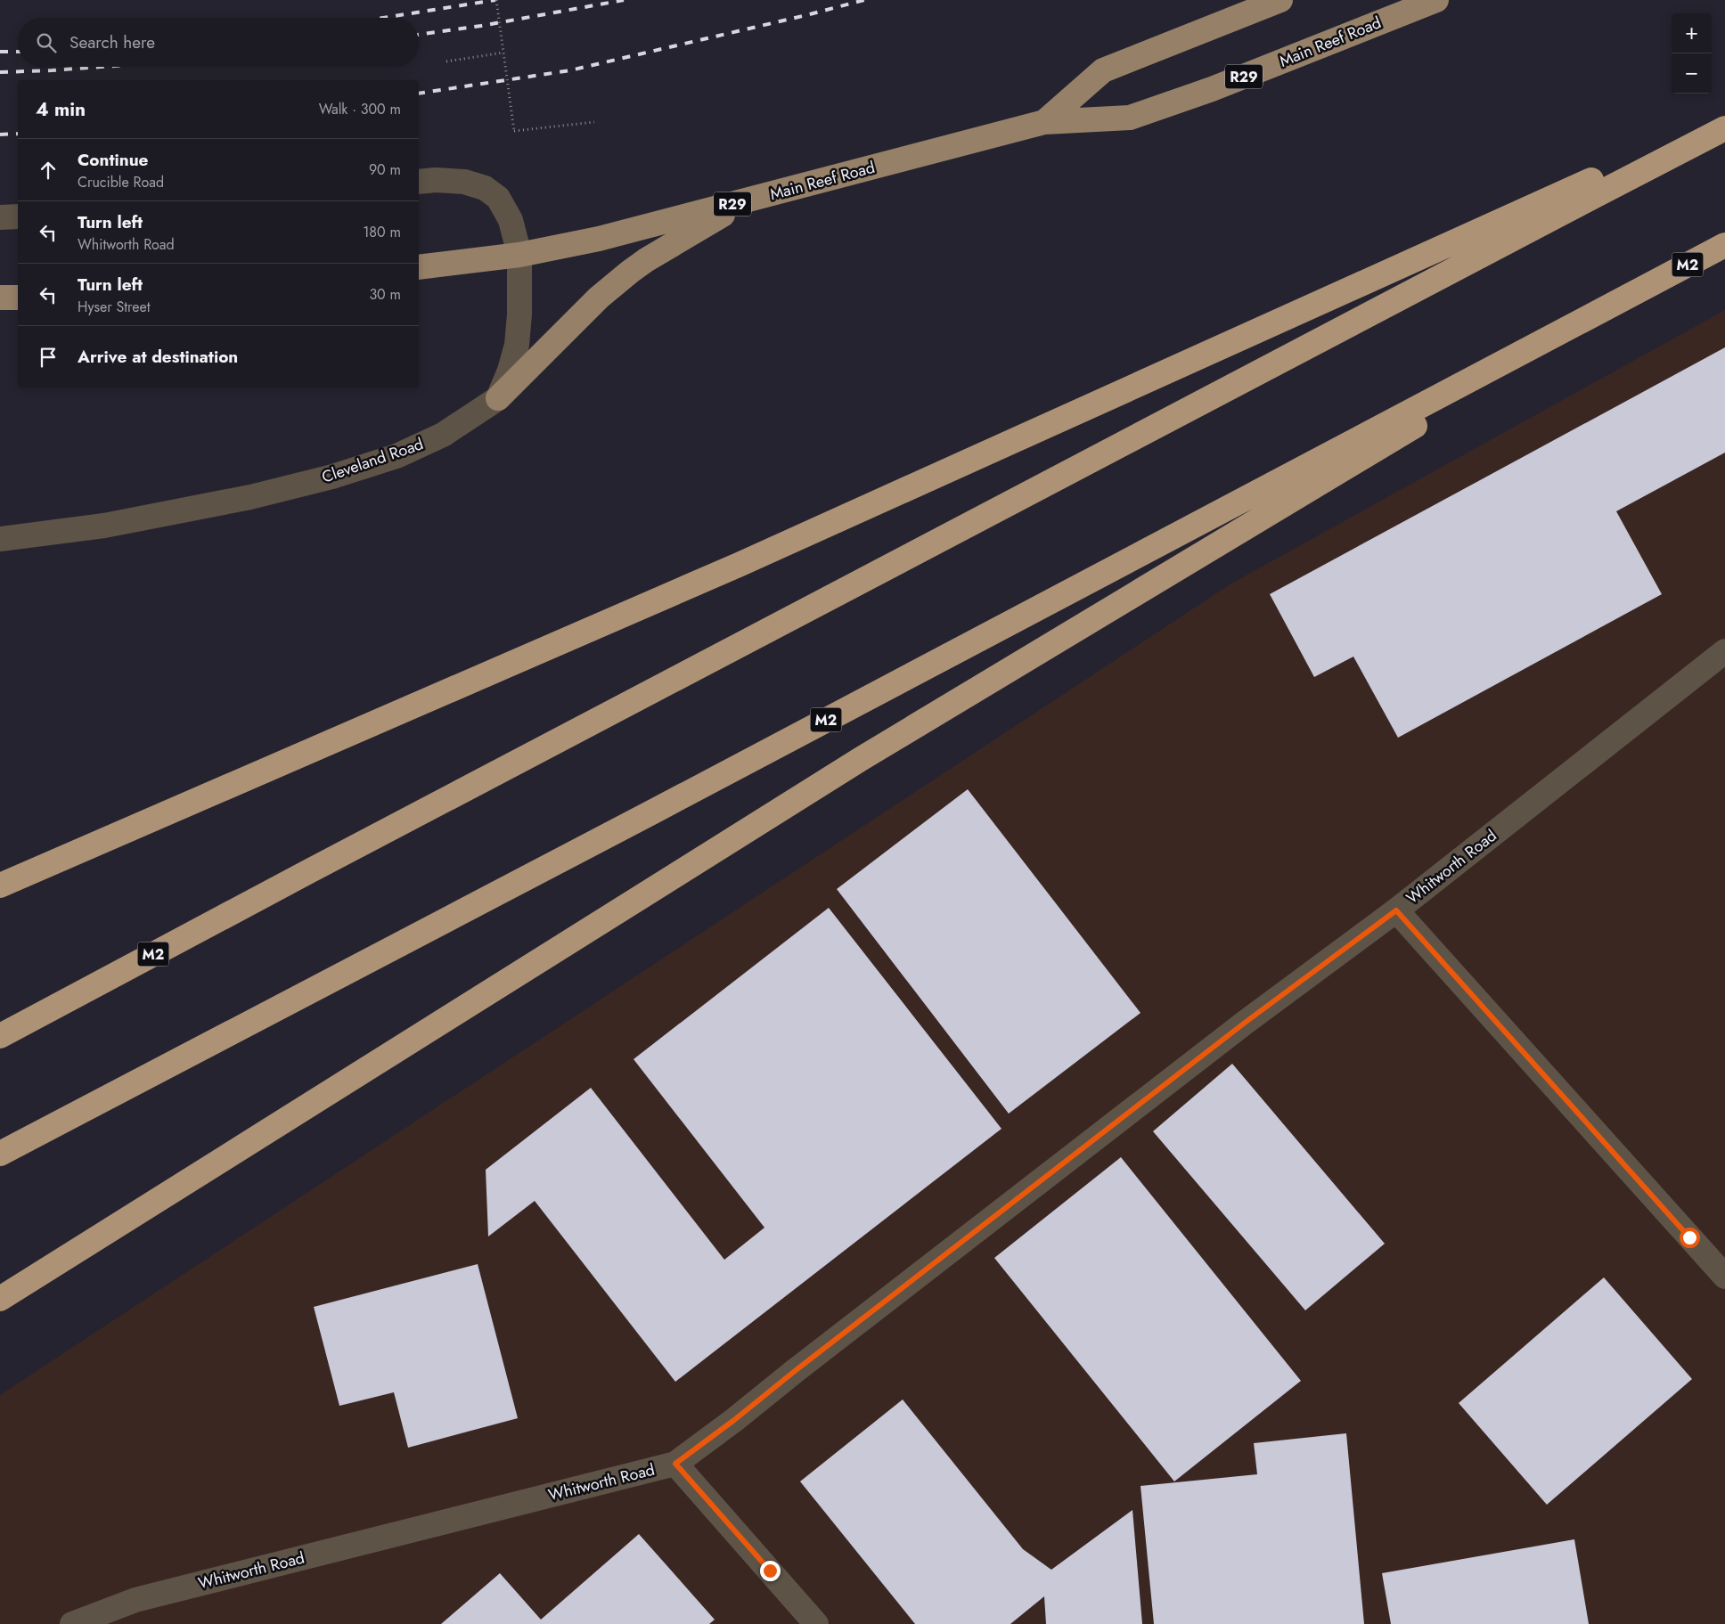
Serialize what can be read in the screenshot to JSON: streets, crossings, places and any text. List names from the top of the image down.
{
  "streets": {
    "highway": ["M2"],
    "main road": ["Main Reef Road", "R29"],
    "street": ["Cleveland Road", "Whitworth Road"]
  },
  "page": {
    "map_buttons": ["+", "−"],
    "search": "Search here",
    "heading": ["4 min", "Walk · 300 m"],
    "list": [
      ["Continue", "Crucible Road", "90 m"],
      ["Turn left", "Whitworth Road", "180 m"],
      ["Turn left", "Hyser Street", "30 m"],
      "Arrive at destination"
    ]
  }
}
